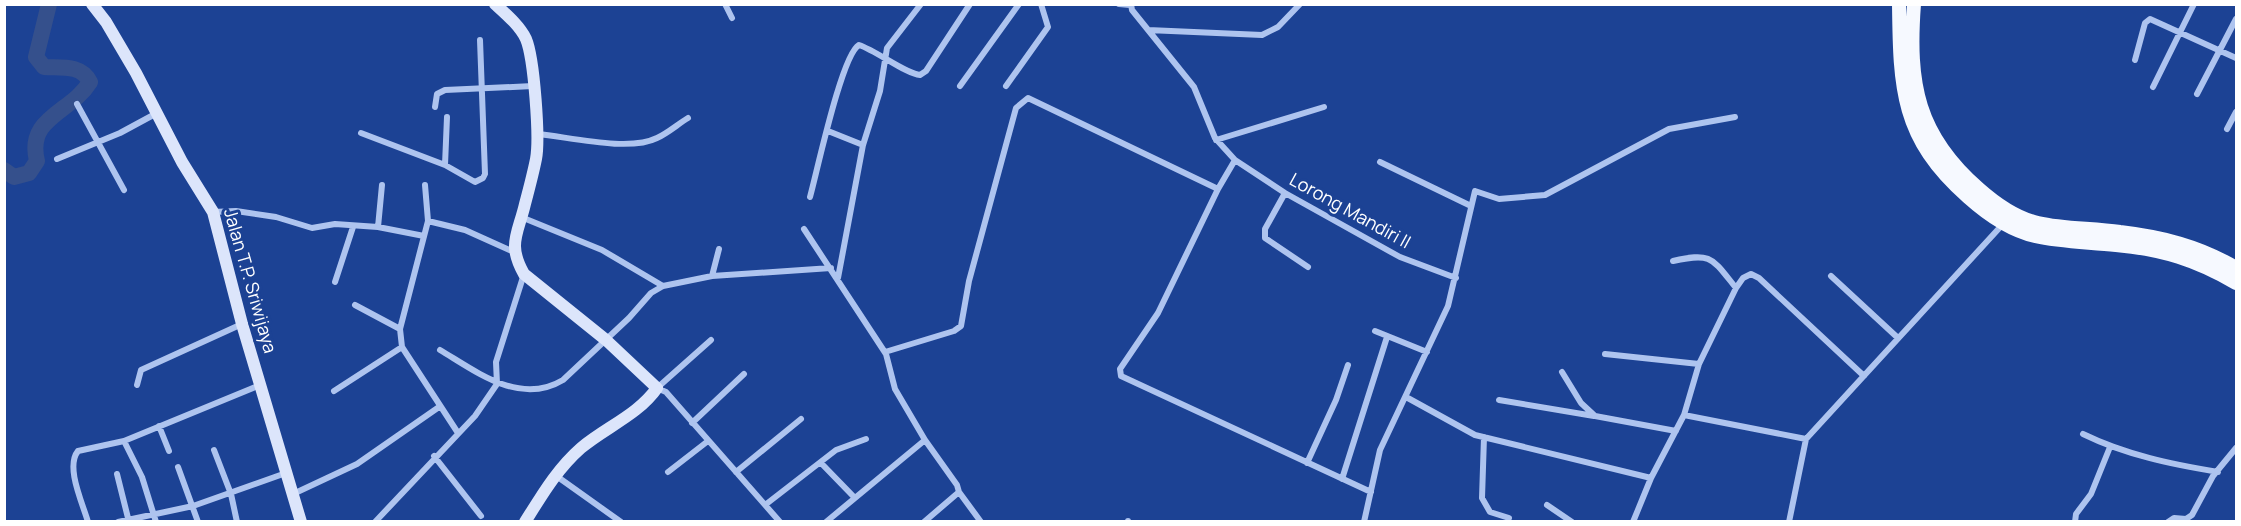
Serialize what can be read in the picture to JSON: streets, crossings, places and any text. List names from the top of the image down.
{
  "streets": {
    "street": ["Lorong Mandiri II", "Jalan T.P. Sriwijaya"]
  }
}
